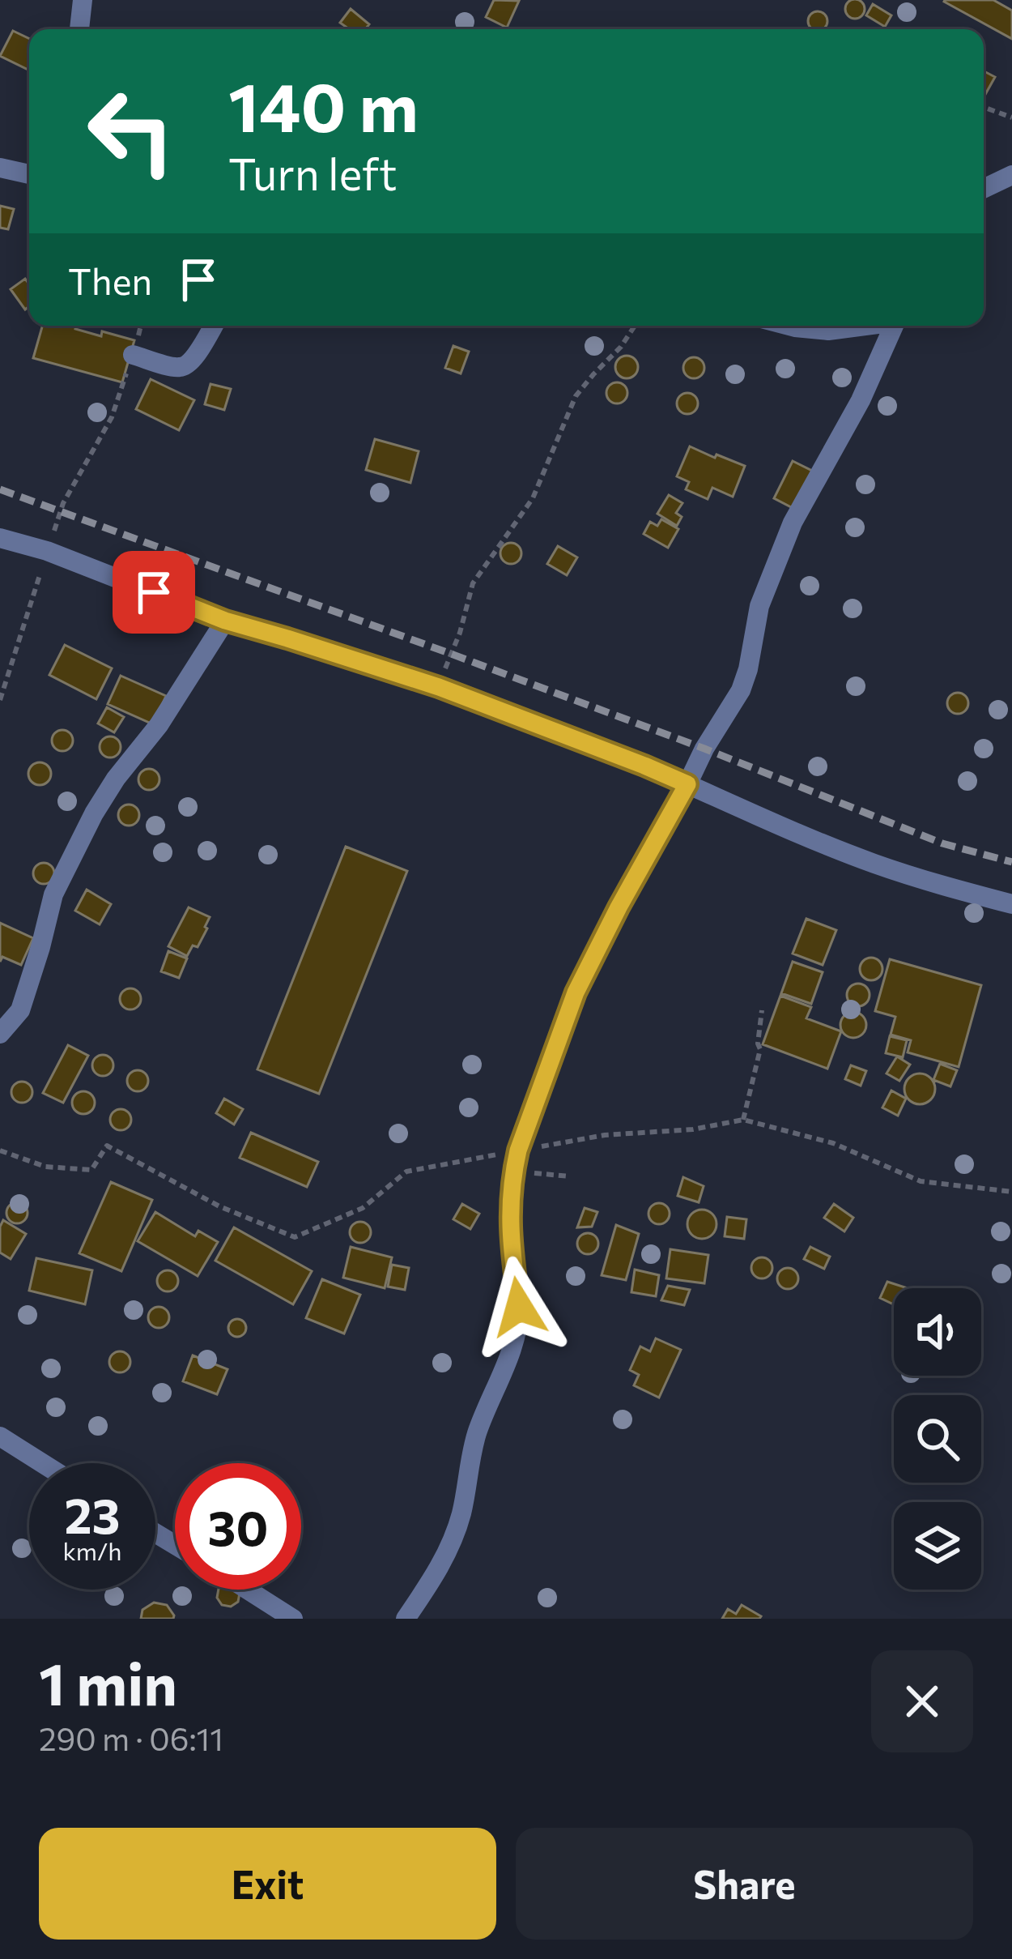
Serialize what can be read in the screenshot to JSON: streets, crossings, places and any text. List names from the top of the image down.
{
  "page": {
    "turn": ["140 m", "Turn left"],
    "then": "Then",
    "speed": "23 km/h",
    "limit": "30",
    "heading": ["1 min", "290 m · 06:11"],
    "buttons": ["Exit", "Share"]
  }
}
